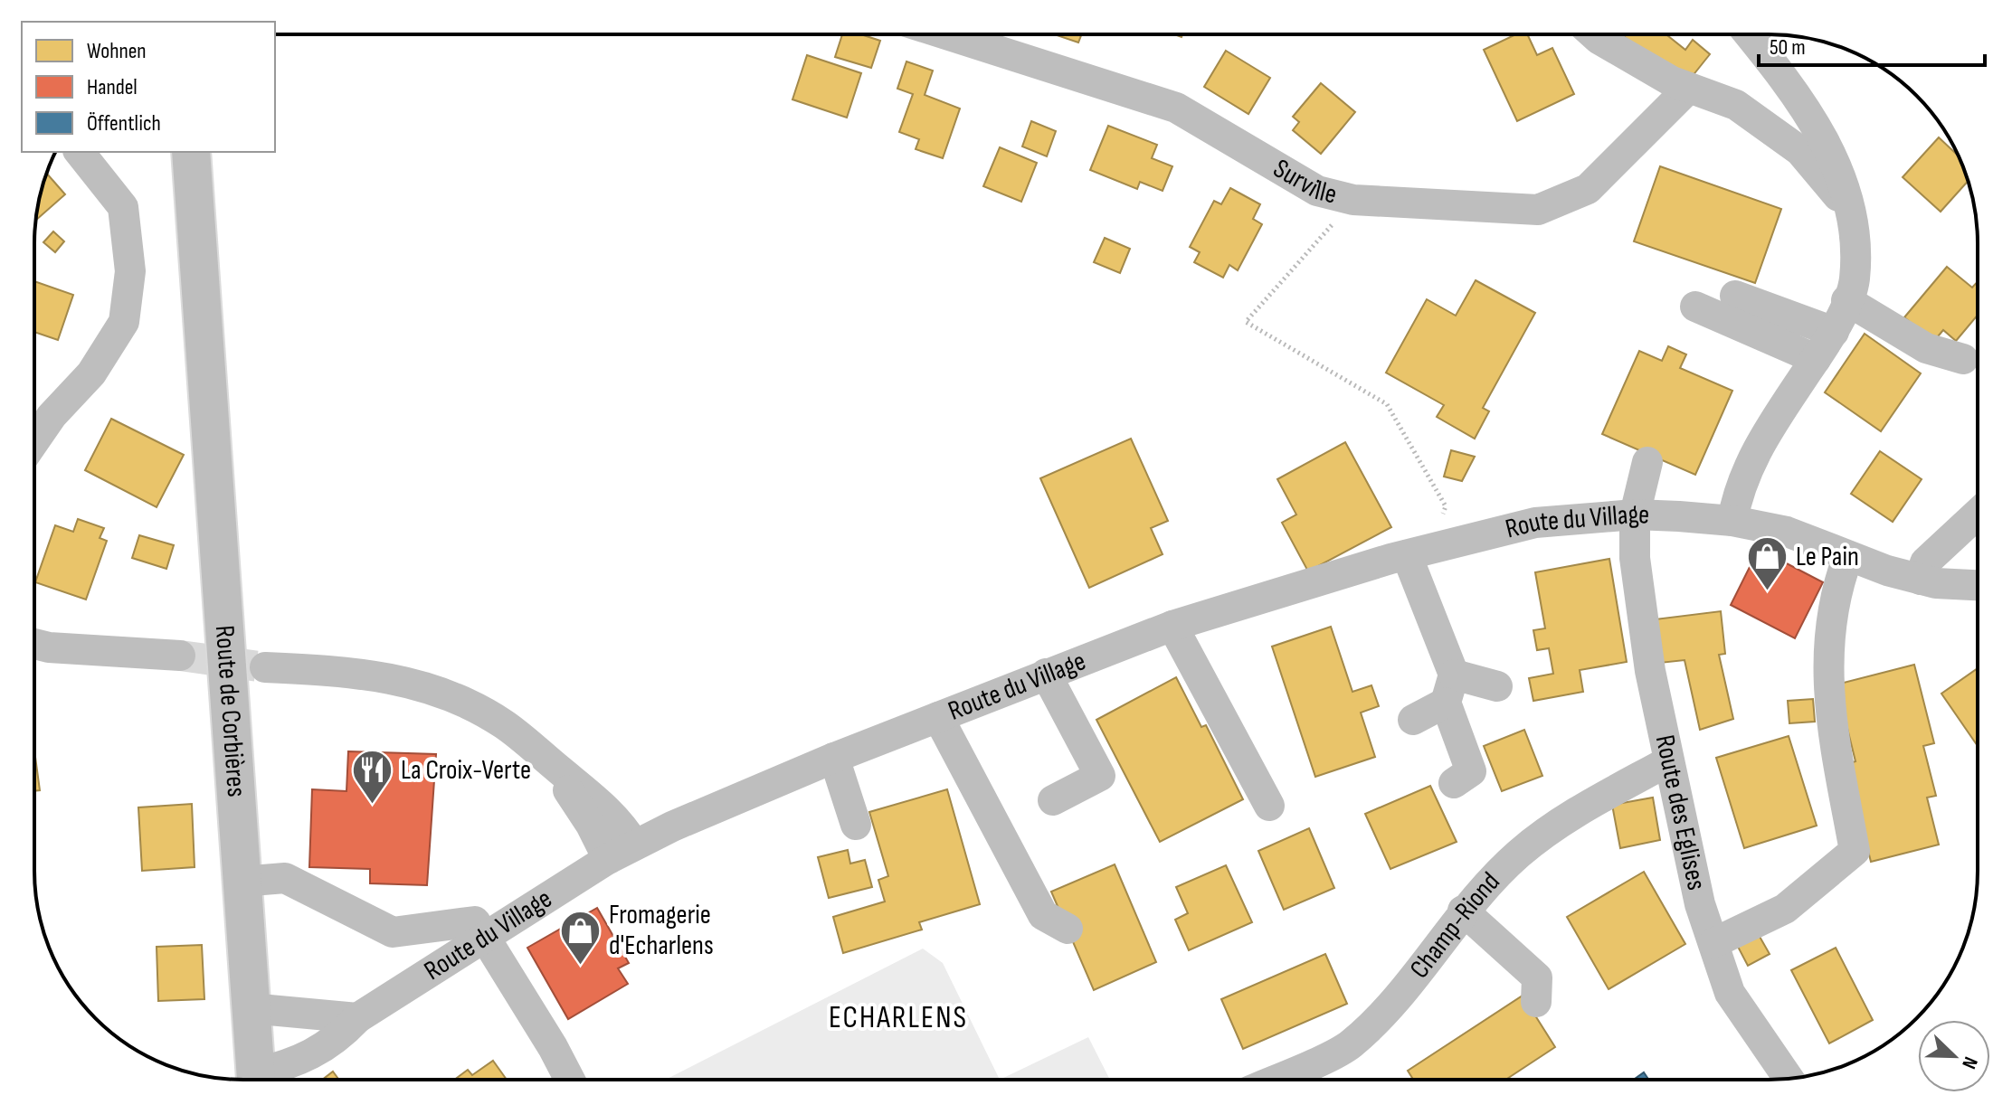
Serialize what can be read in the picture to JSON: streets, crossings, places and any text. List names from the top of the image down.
{
  "streets": {
    "main road": ["Route de Corbières"],
    "street": [
      "Surville",
      "Route du Village",
      "Route des Eglises",
      "Champ-Riond"
    ]
  },
  "crossings": [
    ["Route du Village", "Route des Eglises"],
    ["Route des Eglises", "Champ-Riond"]
  ],
  "districts": ["ECHARLENS"],
  "places": {
    "shop": ["Le Pain", "Fromagerie d'Echarlens"],
    "restaurant": ["La Croix-Verte"]
  },
  "legend": ["Wohnen", "Handel", "Öffentlich"],
  "scale_bar": "50 m",
  "north": "bottom right"
}
